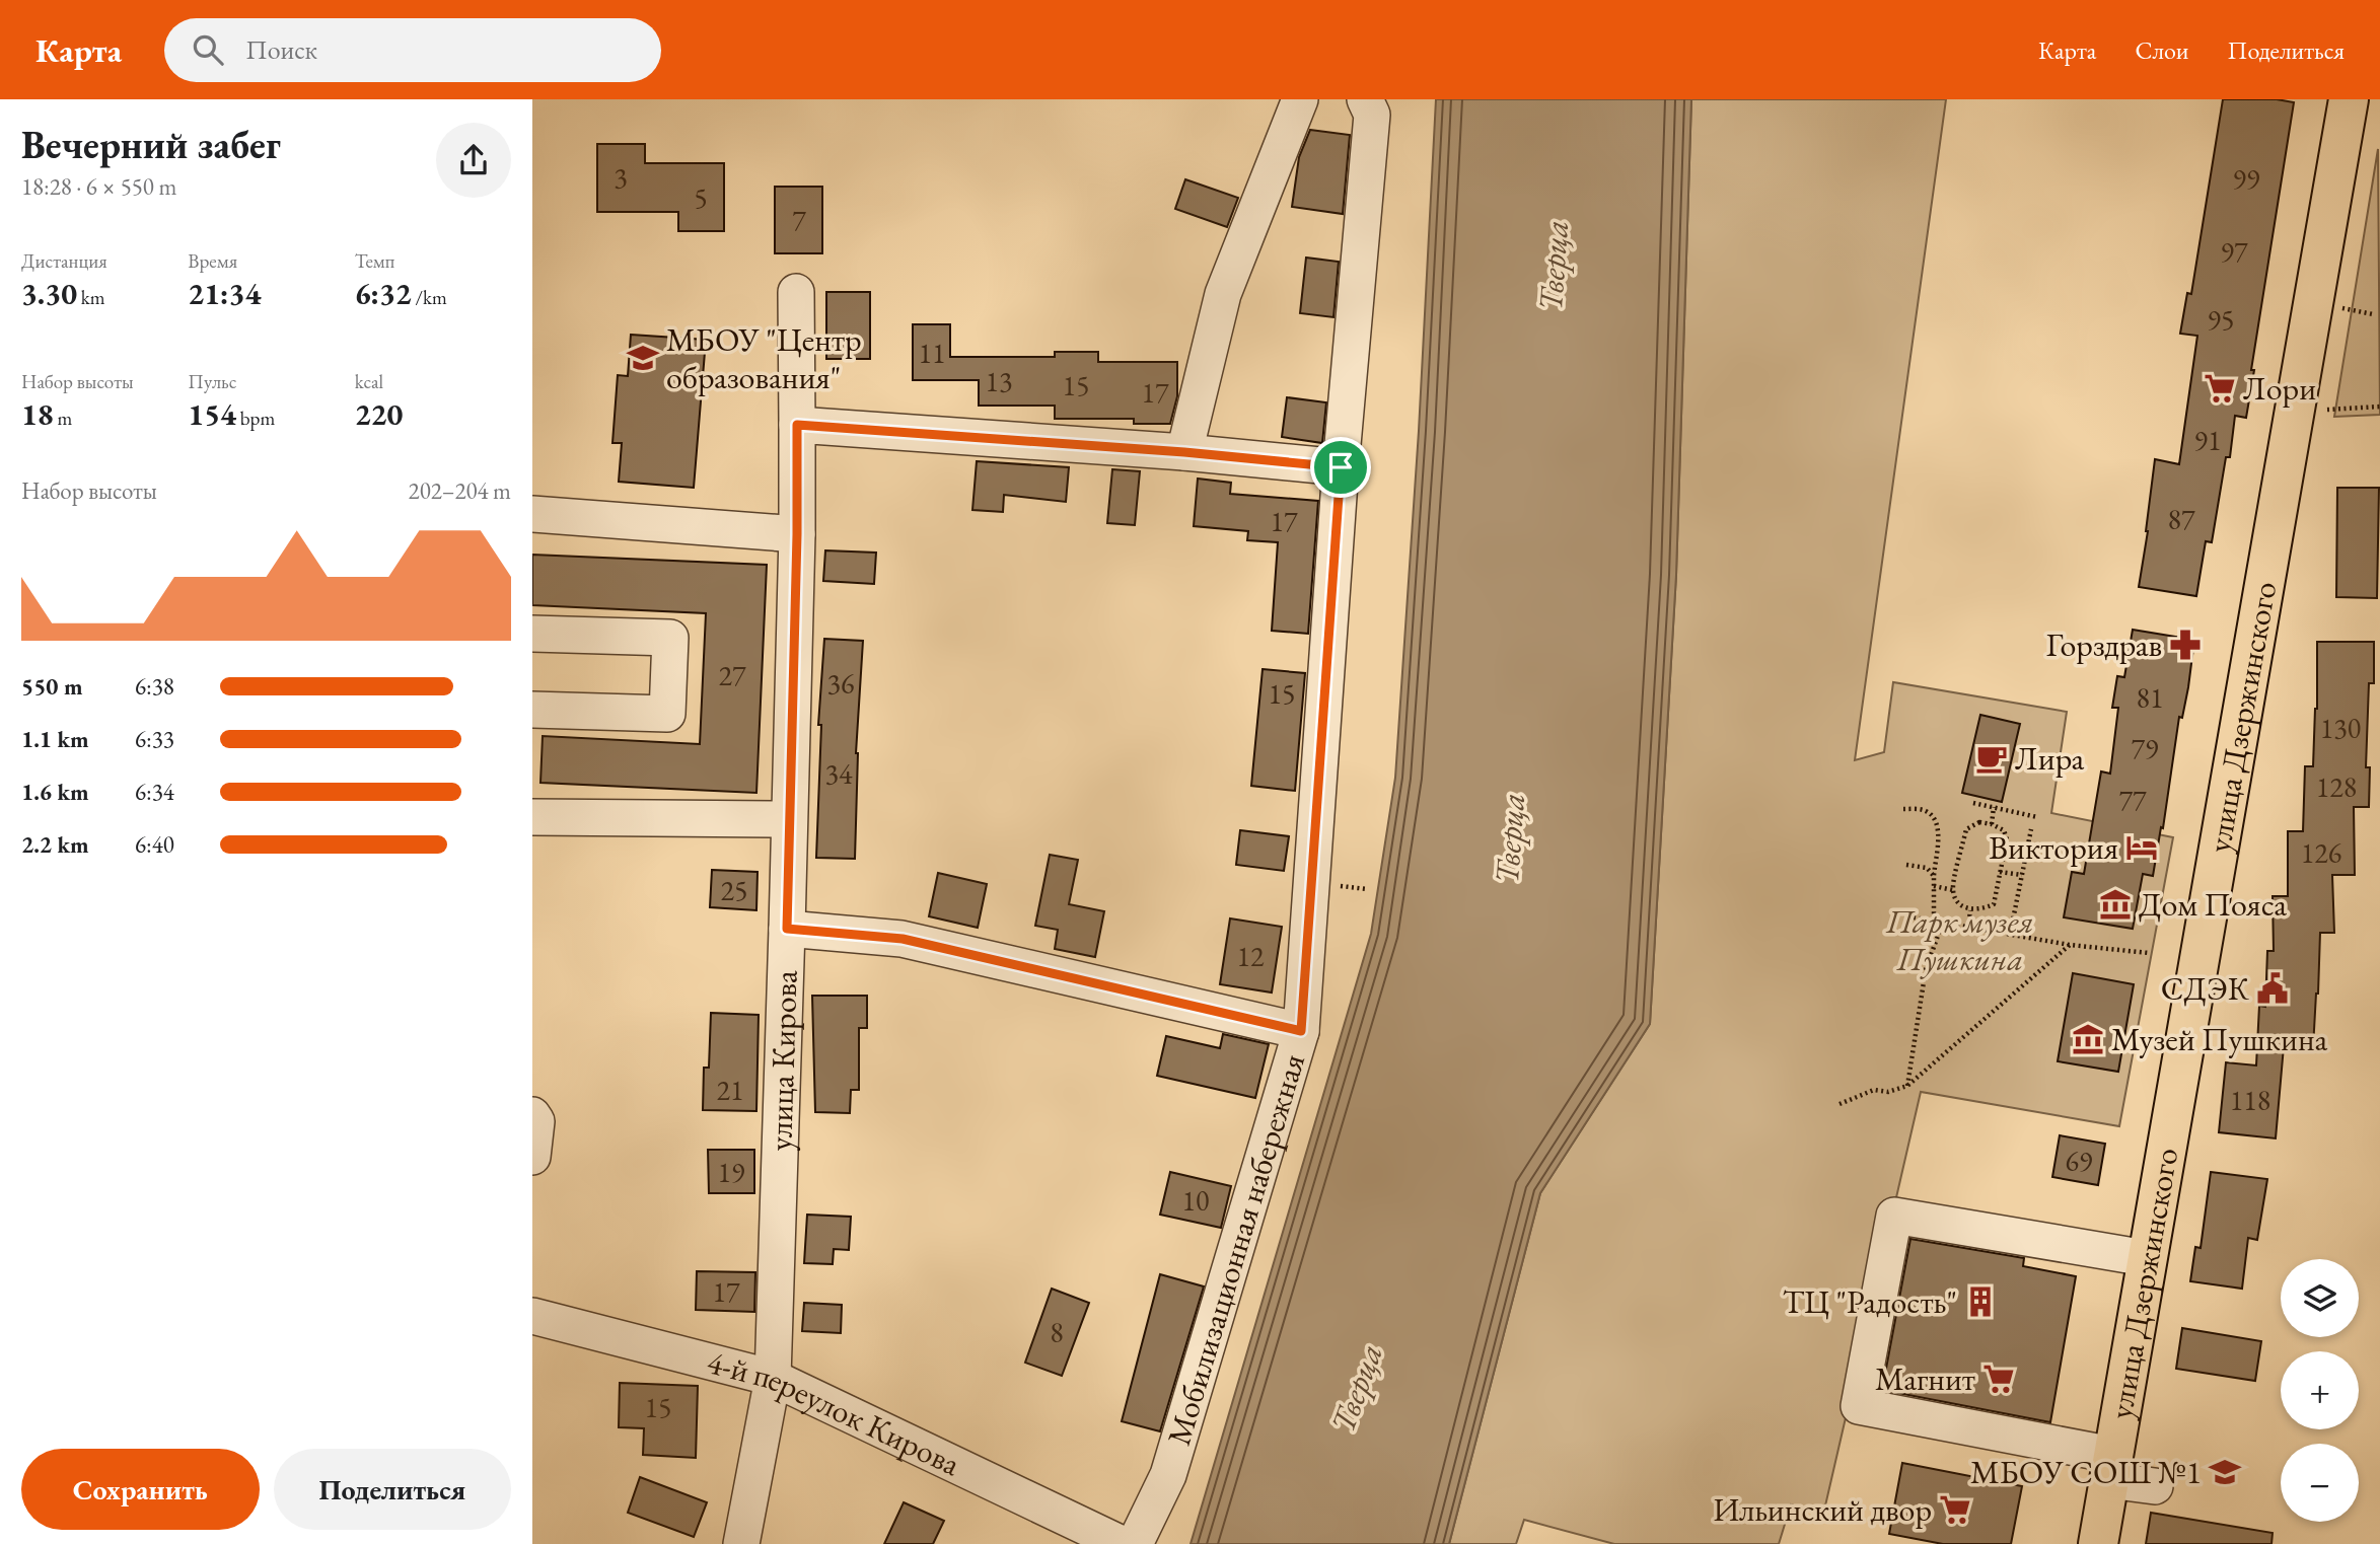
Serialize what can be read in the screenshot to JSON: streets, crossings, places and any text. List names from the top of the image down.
{
  "streets": {
    "main road": ["улица Дзержинского"],
    "street": ["улица Кирова", "Мобилизационная набережная", "4-й переулок Кирова"]
  },
  "crossings": [
    ["улица Кирова", "4-й переулок Кирова"]
  ],
  "water": ["Тверца"],
  "parks": ["Парк музея Пушкина"],
  "places": {
    "school or university": ["МБОУ \"Центр образования\"", "МБОУ СОШ №1"],
    "supermarket": ["Лори", "Магнит", "Ильинский двор"],
    "pharmacy": ["Горздрав"],
    "cafe": ["Лира"],
    "hotel": ["Виктория"],
    "museum": ["Дом Пояса", "Музей Пушкина"],
    "public building": ["СДЭК"],
    "building": ["ТЦ \"Радость\""]
  },
  "house_numbers": [
    "3",
    "99",
    "5",
    "7",
    "97",
    "95",
    "11",
    "13",
    "15",
    "17",
    "91",
    "87",
    "17",
    "27",
    "36",
    "15",
    "81",
    "130",
    "79",
    "34",
    "128",
    "77",
    "126",
    "25",
    "12",
    "21",
    "118",
    "69",
    "19",
    "10",
    "17",
    "8",
    "15"
  ],
  "page": {
    "header": "Карта",
    "search": "Поиск",
    "nav": ["Карта", "Слои", "Поделиться"],
    "heading": ["Вечерний забег", "18:28 · 6 × 550 m"],
    "stats": [
      ["Дистанция", "3.30 km"],
      ["Время", "21:34"],
      ["Темп", "6:32 /km"],
      ["Набор высоты", "18 m"],
      ["Пульс", "154 bpm"],
      ["kcal", "220"]
    ],
    "chart": ["Набор высоты", "202–204 m"],
    "list": [
      {
        "name": "550 m",
        "note": "6:38"
      },
      {
        "name": "1.1 km",
        "note": "6:33"
      },
      {
        "name": "1.6 km",
        "note": "6:34"
      },
      {
        "name": "2.2 km",
        "note": "6:40"
      }
    ],
    "map_buttons": ["+", "−"],
    "buttons": ["Сохранить", "Поделиться"]
  }
}
